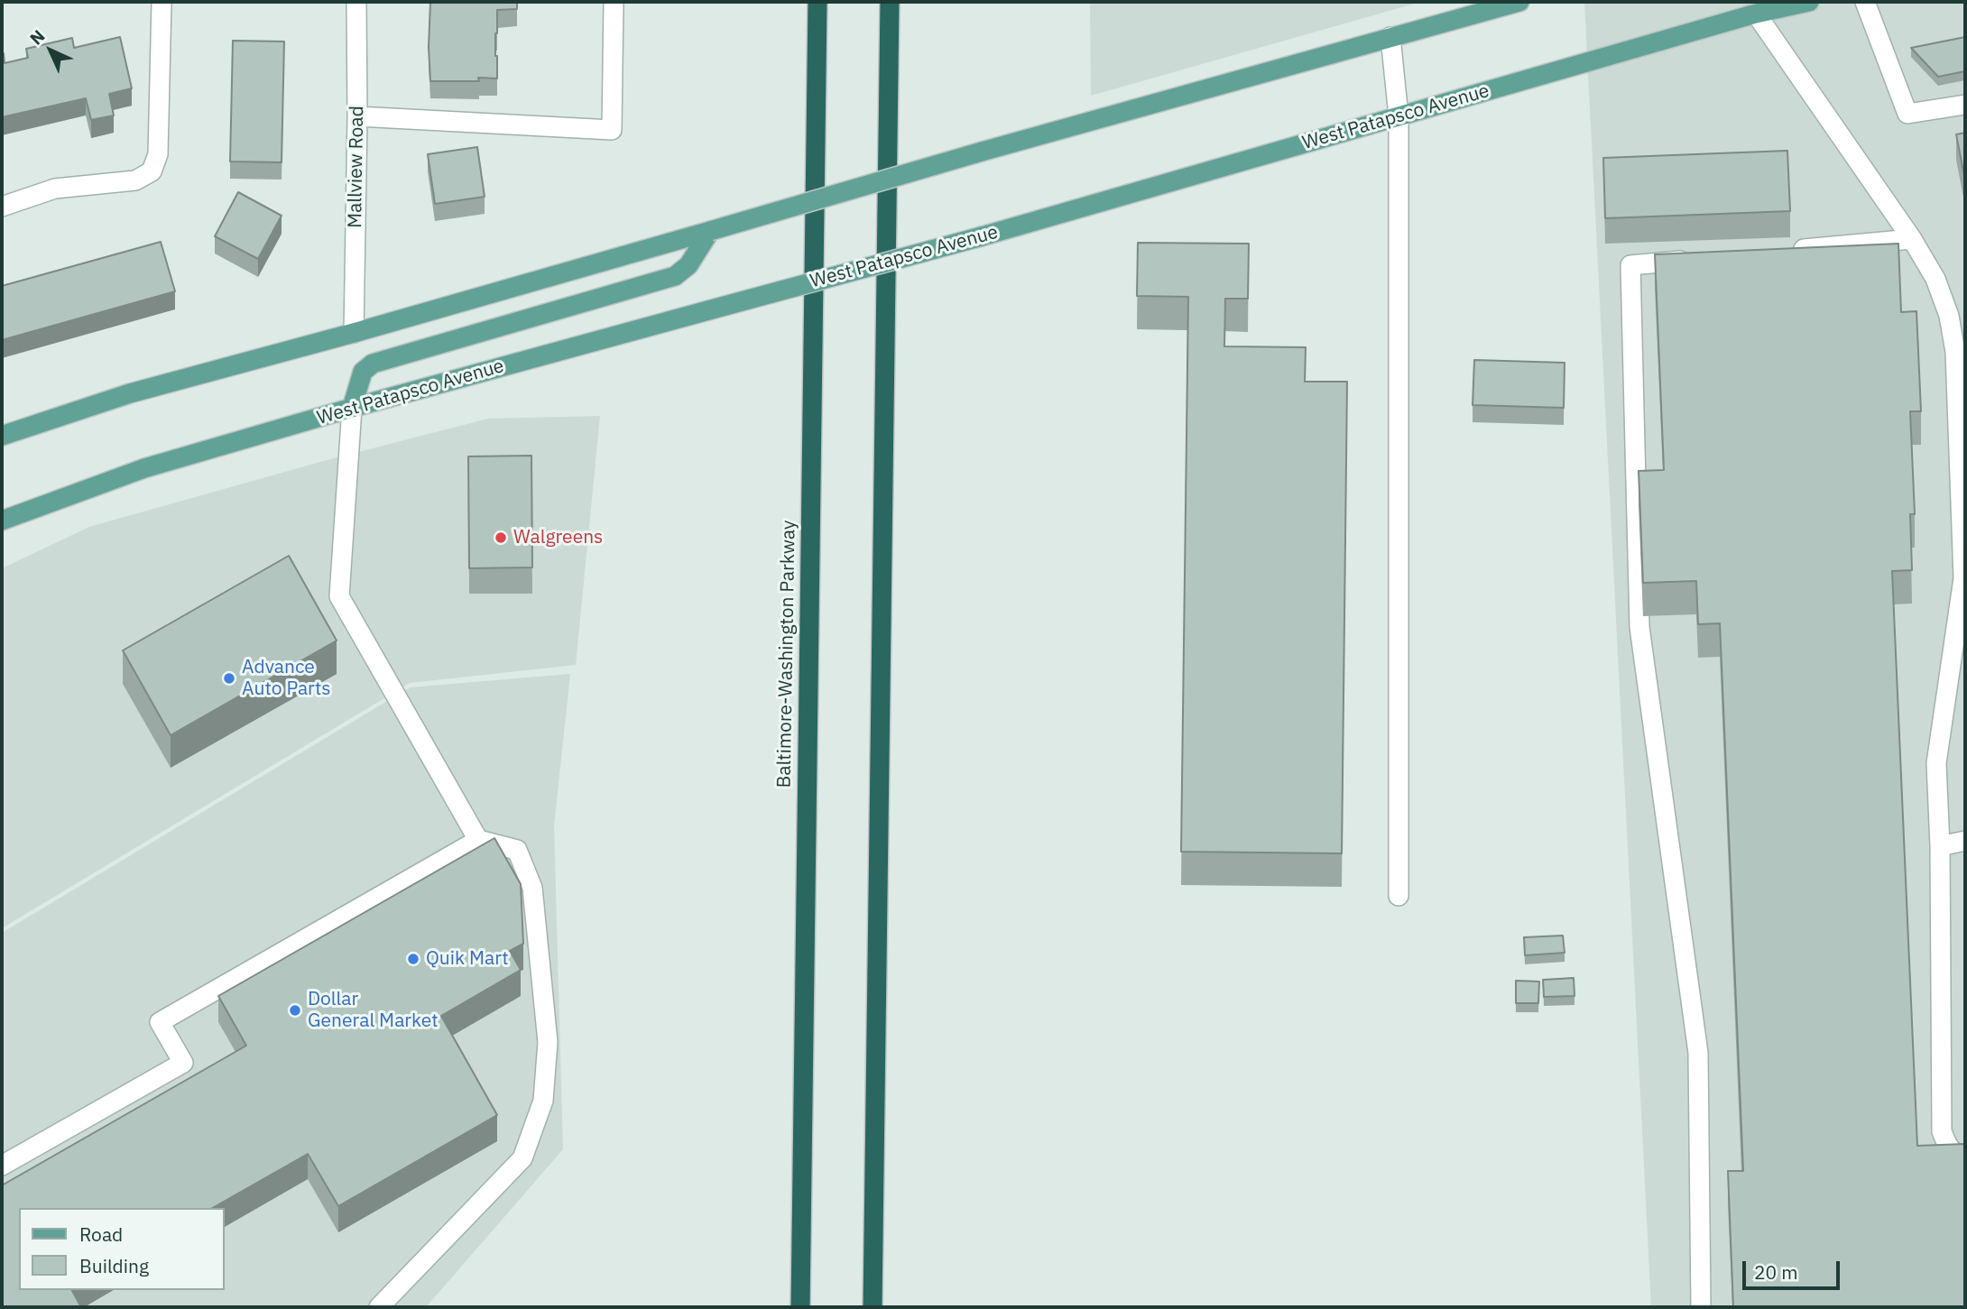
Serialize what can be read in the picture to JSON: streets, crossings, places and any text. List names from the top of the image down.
{
  "streets": {
    "highway": ["Baltimore-Washington Parkway"],
    "main road": ["West Patapsco Avenue"],
    "street": ["Mallview Road"]
  },
  "places": [
    "Walgreens",
    "Advance Auto Parts",
    "Quik Mart",
    "Dollar General Market"
  ],
  "legend": ["Road", "Building"],
  "scale_bar": "20 m",
  "north": "top left"
}
